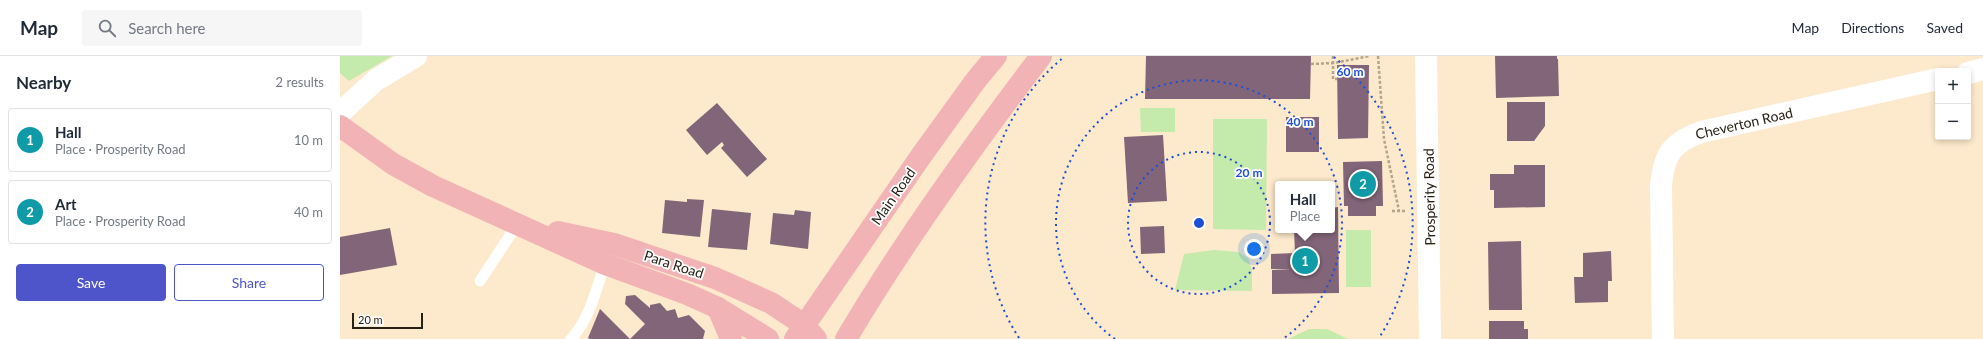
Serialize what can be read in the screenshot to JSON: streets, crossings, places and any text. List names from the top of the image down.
{
  "streets": {
    "main road": ["Main Road", "Para Road"],
    "street": ["Cheverton Road", "Prosperity Road"]
  },
  "crossings": [
    ["Main Road", "Para Road"]
  ],
  "scale_bar": "20 m",
  "page": {
    "header": "Map",
    "search": "Search here",
    "nav": ["Map", "Directions", "Saved"],
    "heading": ["Nearby", "2 results"],
    "map_buttons": ["+", "−"],
    "list": [
      {
        "mark": "1",
        "name": "Hall",
        "note": "Place · Prosperity Road",
        "value": "10 m"
      },
      {
        "mark": "2",
        "name": "Art",
        "note": "Place · Prosperity Road",
        "value": "40 m"
      }
    ],
    "pins": ["2", "1"],
    "popup": ["Hall", "Place"],
    "buttons": ["Save", "Share"],
    "scale": "20 m"
  },
  "rings": ["60 m", "40 m", "20 m"]
}
